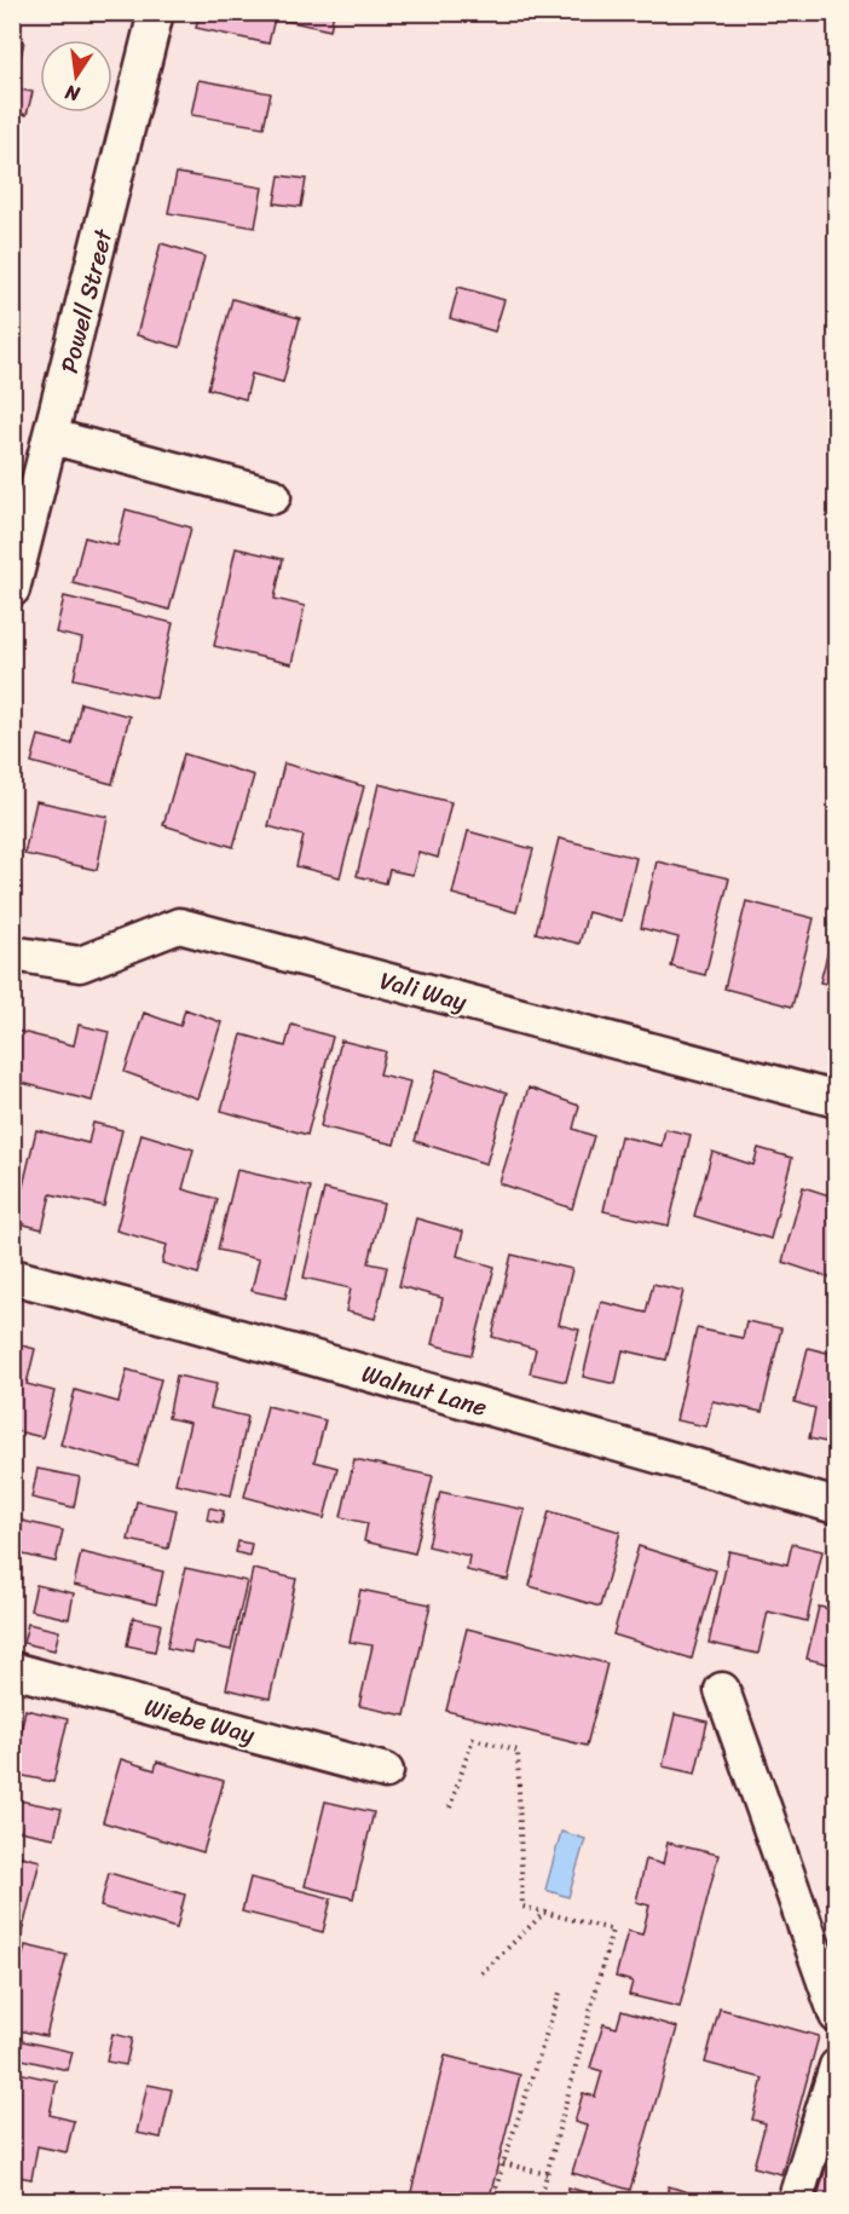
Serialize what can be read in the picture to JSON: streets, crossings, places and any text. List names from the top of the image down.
{
  "streets": {
    "street": [
      "Powell Street",
      "Vali Way",
      "Walnut Lane",
      "Wiebe Way"
    ]
  },
  "north": "bottom"
}
